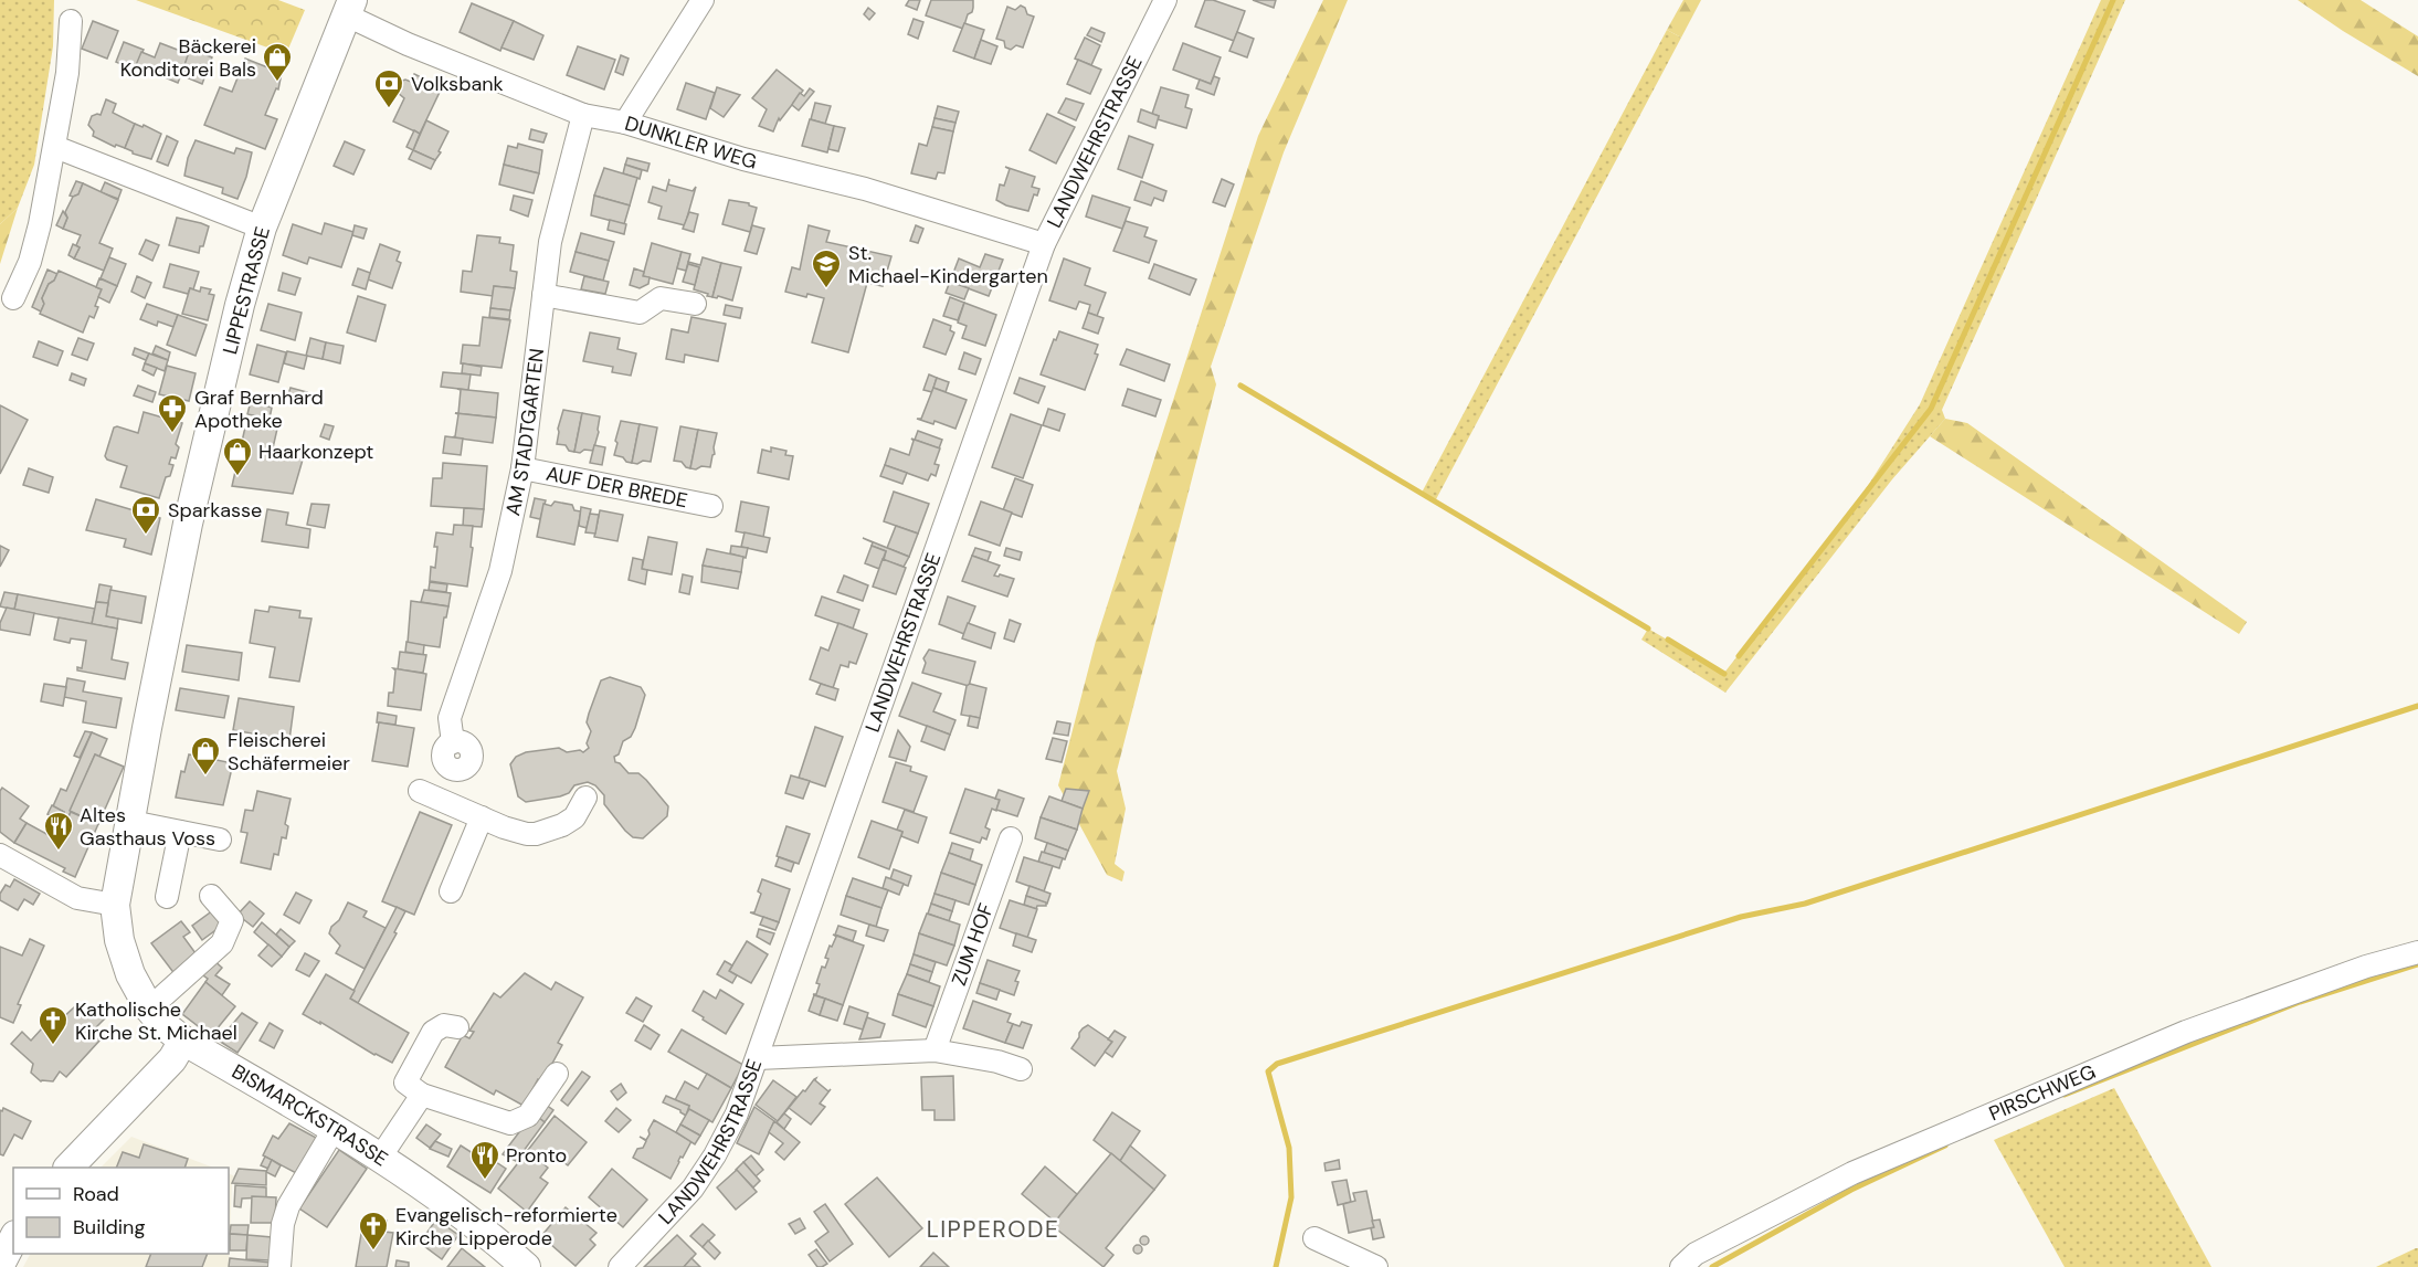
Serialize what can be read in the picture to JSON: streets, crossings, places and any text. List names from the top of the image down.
{
  "streets": {
    "main road": ["LIPPESTRASSE", "BISMARCKSTRASSE"],
    "street": [
      "LANDWEHRSTRASSE",
      "DUNKLER WEG",
      "AM STADTGARTEN",
      "AUF DER BREDE",
      "ZUM HOF",
      "PIRSCHWEG"
    ]
  },
  "crossings": [
    ["LANDWEHRSTRASSE", "DUNKLER WEG"],
    ["DUNKLER WEG", "LIPPESTRASSE"],
    ["DUNKLER WEG", "AM STADTGARTEN"],
    ["LIPPESTRASSE", "BISMARCKSTRASSE"],
    ["AM STADTGARTEN", "AUF DER BREDE"]
  ],
  "districts": ["LIPPERODE"],
  "places": {
    "shop": ["Bäckerei Konditorei Bals", "Haarkonzept", "Fleischerei Schäfermeier"],
    "bank": ["Volksbank", "Sparkasse"],
    "school or university": ["St. Michael-Kindergarten"],
    "pharmacy": ["Graf Bernhard Apotheke"],
    "restaurant": ["Altes Gasthaus Voss", "Pronto"],
    "church": ["Katholische Kirche St. Michael", "Evangelisch-reformierte Kirche Lipperode"]
  },
  "legend": ["Road", "Building"]
}
